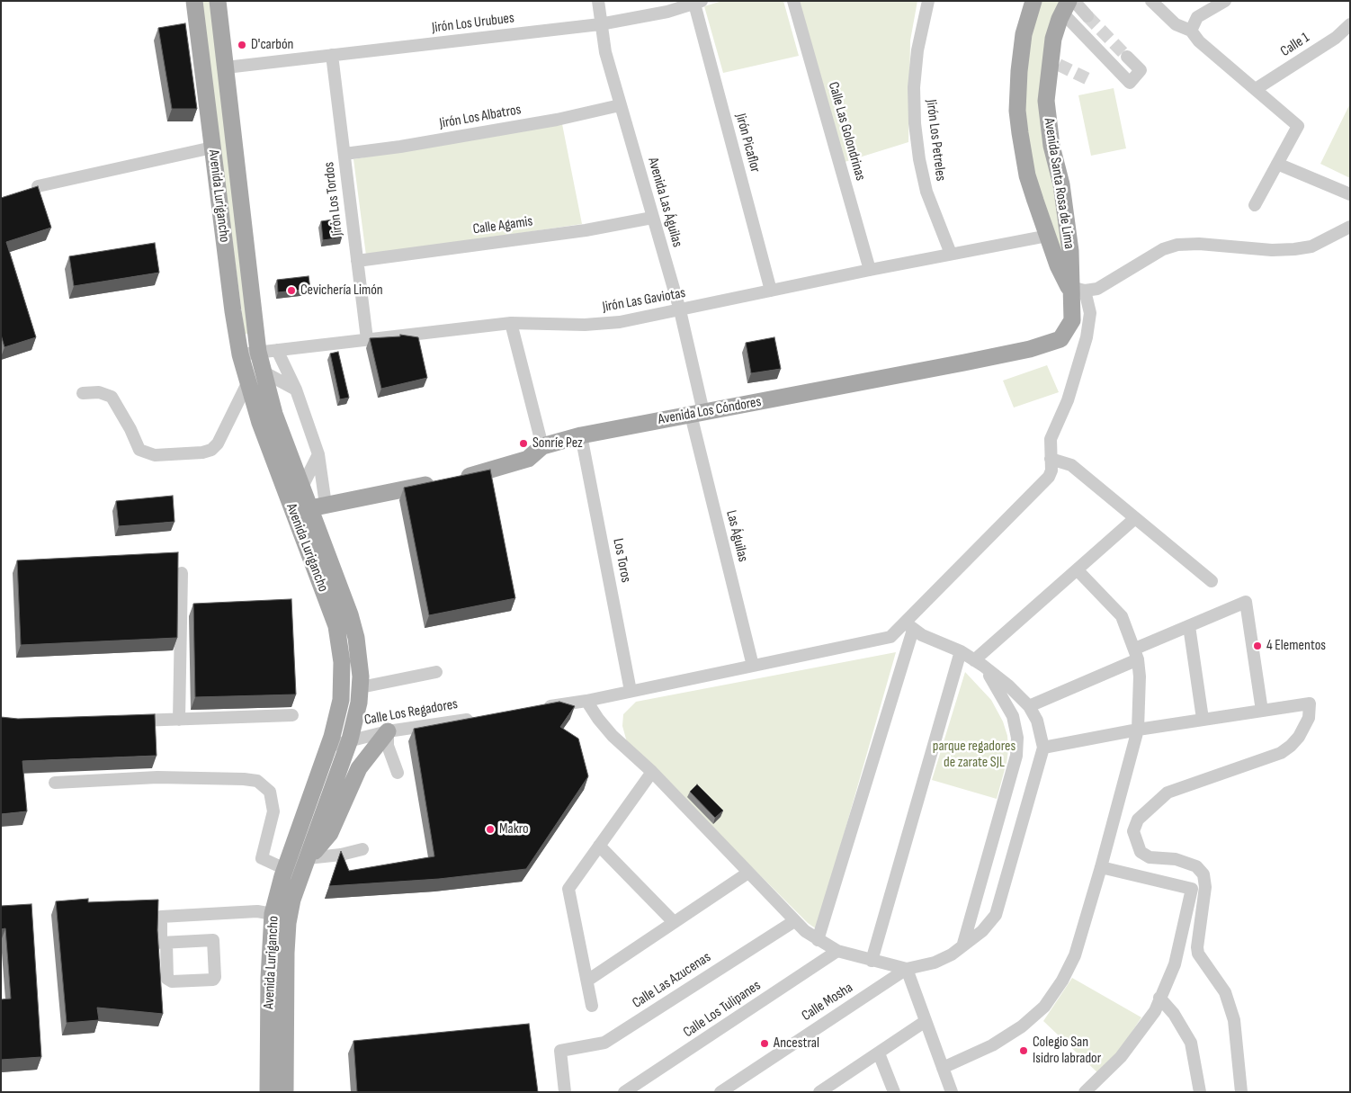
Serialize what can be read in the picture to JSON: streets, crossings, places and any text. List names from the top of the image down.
{
  "streets": {
    "main road": ["Avenida Santa Rosa de Lima", "Avenida Lurigancho", "Avenida Los Cóndores"],
    "street": [
      "Jirón Los Urubues",
      "Calle 1",
      "Jirón Los Albatros",
      "Calle Las Golondrinas",
      "Jirón Los Petreles",
      "Jirón Picaflor",
      "Jirón Los Tordos",
      "Avenida Las Águilas",
      "Calle Agamis",
      "Jirón Las Gaviotas",
      "Las Águilas",
      "Los Toros",
      "Calle Los Regadores",
      "Calle Las Azucenas",
      "Calle Mosha",
      "Calle Los Tulipanes"
    ]
  },
  "crossings": [
    ["Jirón Los Urubues", "Jirón Picaflor"],
    ["Jirón Los Urubues", "Avenida Lurigancho"],
    ["Jirón Los Urubues", "Jirón Los Tordos"],
    ["Jirón Los Urubues", "Avenida Las Águilas"],
    ["Jirón Los Albatros", "Jirón Los Tordos"],
    ["Jirón Los Albatros", "Avenida Las Águilas"],
    ["Calle Las Golondrinas", "Jirón Las Gaviotas"],
    ["Jirón Los Petreles", "Jirón Las Gaviotas"],
    ["Jirón Picaflor", "Jirón Las Gaviotas"],
    ["Avenida Santa Rosa de Lima", "Jirón Las Gaviotas"],
    ["Avenida Santa Rosa de Lima", "Avenida Los Cóndores"],
    ["Avenida Lurigancho", "Jirón Las Gaviotas"],
    ["Avenida Lurigancho", "Calle Los Regadores"],
    ["Jirón Los Tordos", "Calle Agamis"],
    ["Jirón Los Tordos", "Jirón Las Gaviotas"],
    ["Avenida Las Águilas", "Calle Agamis"],
    ["Avenida Las Águilas", "Jirón Las Gaviotas"],
    ["Avenida Las Águilas", "Avenida Los Cóndores"],
    ["Avenida Las Águilas", "Las Águilas"],
    ["Avenida Los Cóndores", "Las Águilas"],
    ["Avenida Los Cóndores", "Los Toros"]
  ],
  "parks": ["parque regadores de zarate SJL"],
  "places": [
    "D'carbón",
    "Cevichería Limón",
    "Sonríe Pez",
    "4 Elementos",
    "Makro",
    "Ancestral",
    "Colegio San Isidro labrador"
  ]
}
